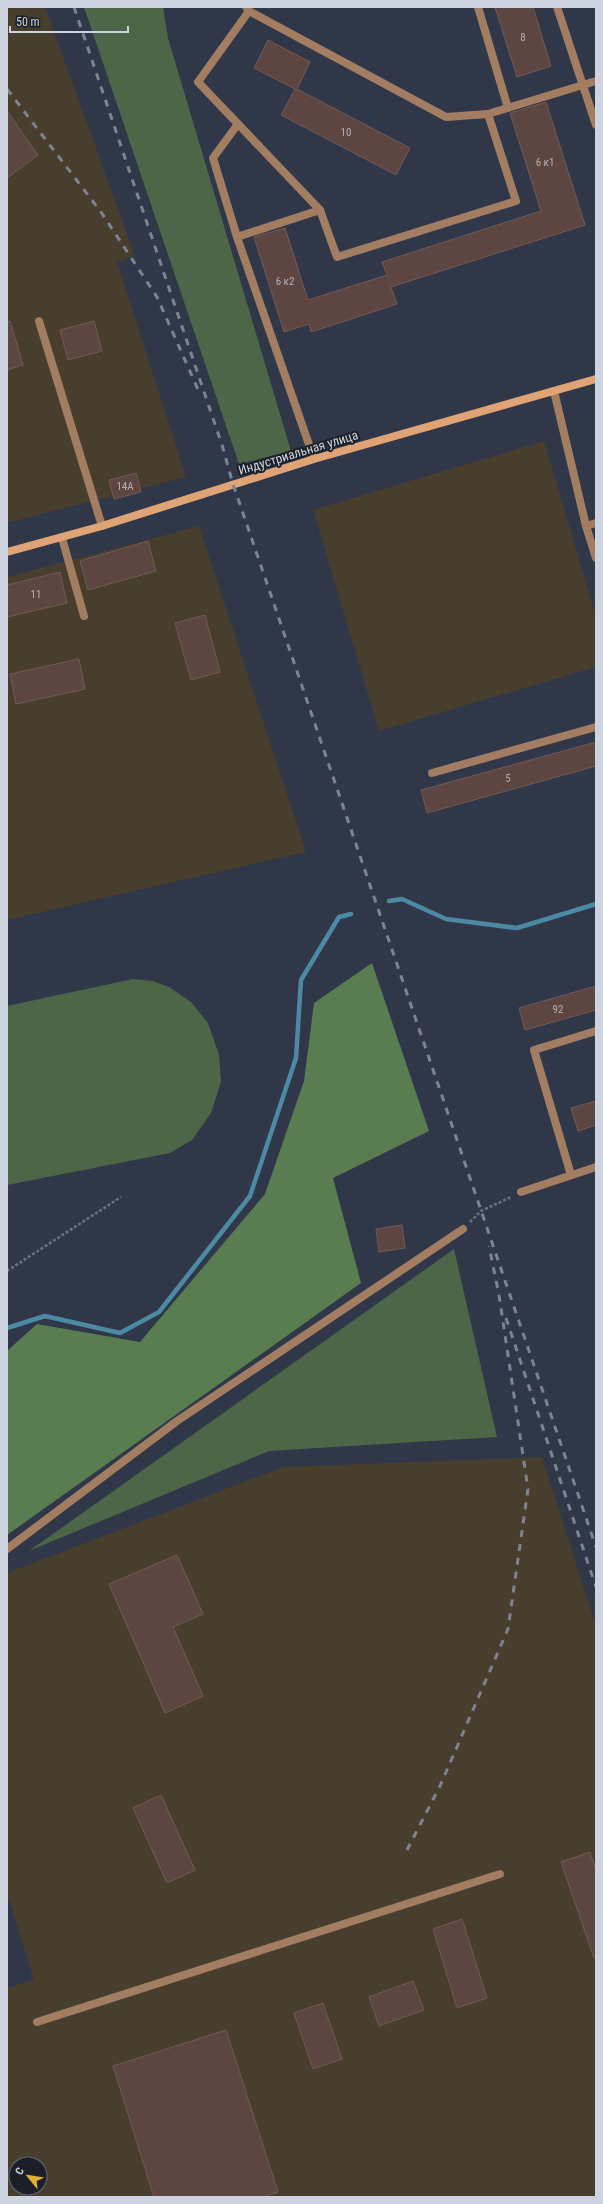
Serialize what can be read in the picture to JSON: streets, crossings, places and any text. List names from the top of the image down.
{
  "streets": {
    "main road": ["Индустриальная улица"]
  },
  "house_numbers": [
    "8",
    "10",
    "6 к1",
    "6 к2",
    "14А",
    "11",
    "5",
    "92"
  ],
  "scale_bar": "50 m",
  "north": "top left"
}
